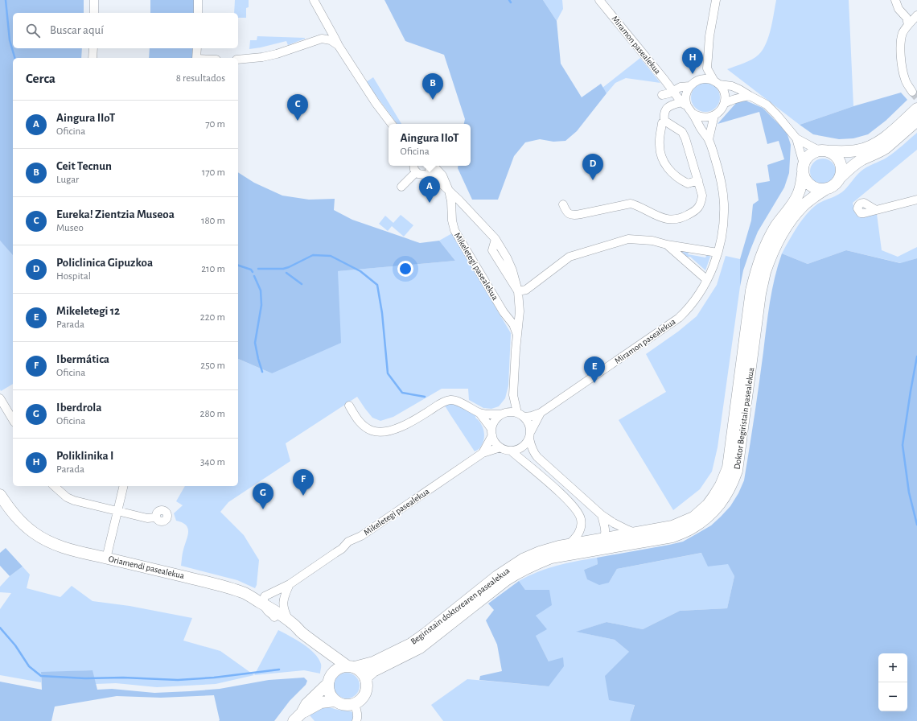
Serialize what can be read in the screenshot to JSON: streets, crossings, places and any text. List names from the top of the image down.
{
  "streets": {
    "main road": ["Doktor Begiristain pasealekua", "Oriamendi pasealekua", "Begiristain doktorearen pasealekua"],
    "street": ["Miramon pasealekua", "Mikeletegi pasealekua"]
  },
  "crossings": [
    ["Miramon pasealekua", "Mikeletegi pasealekua"],
    ["Mikeletegi pasealekua", "Oriamendi pasealekua"],
    ["Doktor Begiristain pasealekua", "Oriamendi pasealekua"],
    ["Doktor Begiristain pasealekua", "Begiristain doktorearen pasealekua"],
    ["Oriamendi pasealekua", "Begiristain doktorearen pasealekua"]
  ],
  "page": {
    "search": "Buscar aquí",
    "pins": [
      "H",
      "B",
      "C",
      "D",
      "A",
      "E",
      "F",
      "G"
    ],
    "heading": ["Cerca", "8 resultados"],
    "list": [
      {
        "mark": "A",
        "name": "Aingura IIoT",
        "note": "Oficina",
        "value": "70 m"
      },
      {
        "mark": "B",
        "name": "Ceit Tecnun",
        "note": "Lugar",
        "value": "170 m"
      },
      {
        "mark": "C",
        "name": "Eureka! Zientzia Museoa",
        "note": "Museo",
        "value": "180 m"
      },
      {
        "mark": "D",
        "name": "Policlinica Gipuzkoa",
        "note": "Hospital",
        "value": "210 m"
      },
      {
        "mark": "E",
        "name": "Mikeletegi 12",
        "note": "Parada",
        "value": "220 m"
      },
      {
        "mark": "F",
        "name": "Ibermática",
        "note": "Oficina",
        "value": "250 m"
      },
      {
        "mark": "G",
        "name": "Iberdrola",
        "note": "Oficina",
        "value": "280 m"
      },
      {
        "mark": "H",
        "name": "Poliklinika I",
        "note": "Parada",
        "value": "340 m"
      }
    ],
    "popup": ["Aingura IIoT", "Oficina"],
    "map_buttons": ["+", "−"]
  }
}
